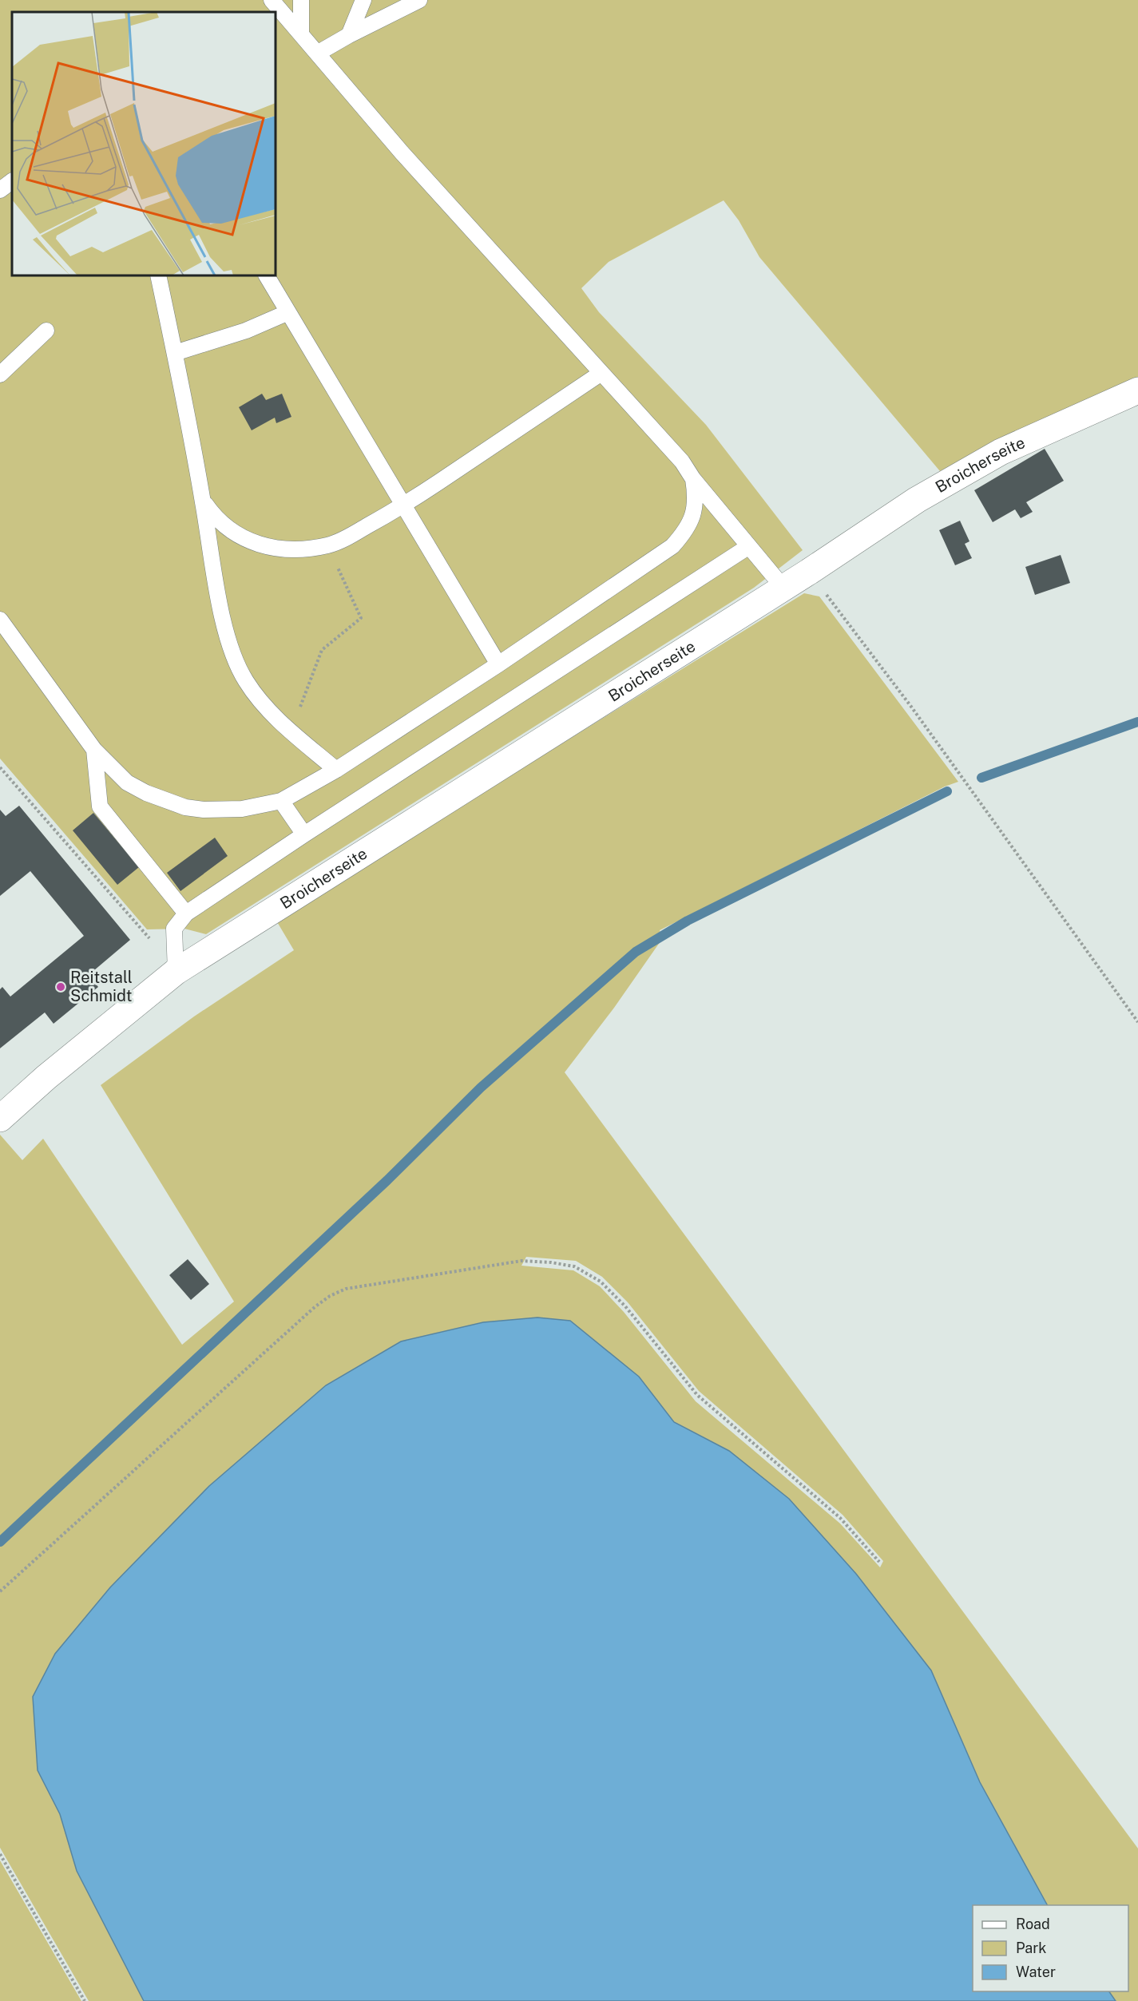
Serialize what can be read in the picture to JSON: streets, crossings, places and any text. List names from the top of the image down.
{
  "streets": {
    "street": ["Broicherseite"]
  },
  "places": ["Reitstall Schmidt"],
  "legend": ["Road", "Park", "Water"]
}
